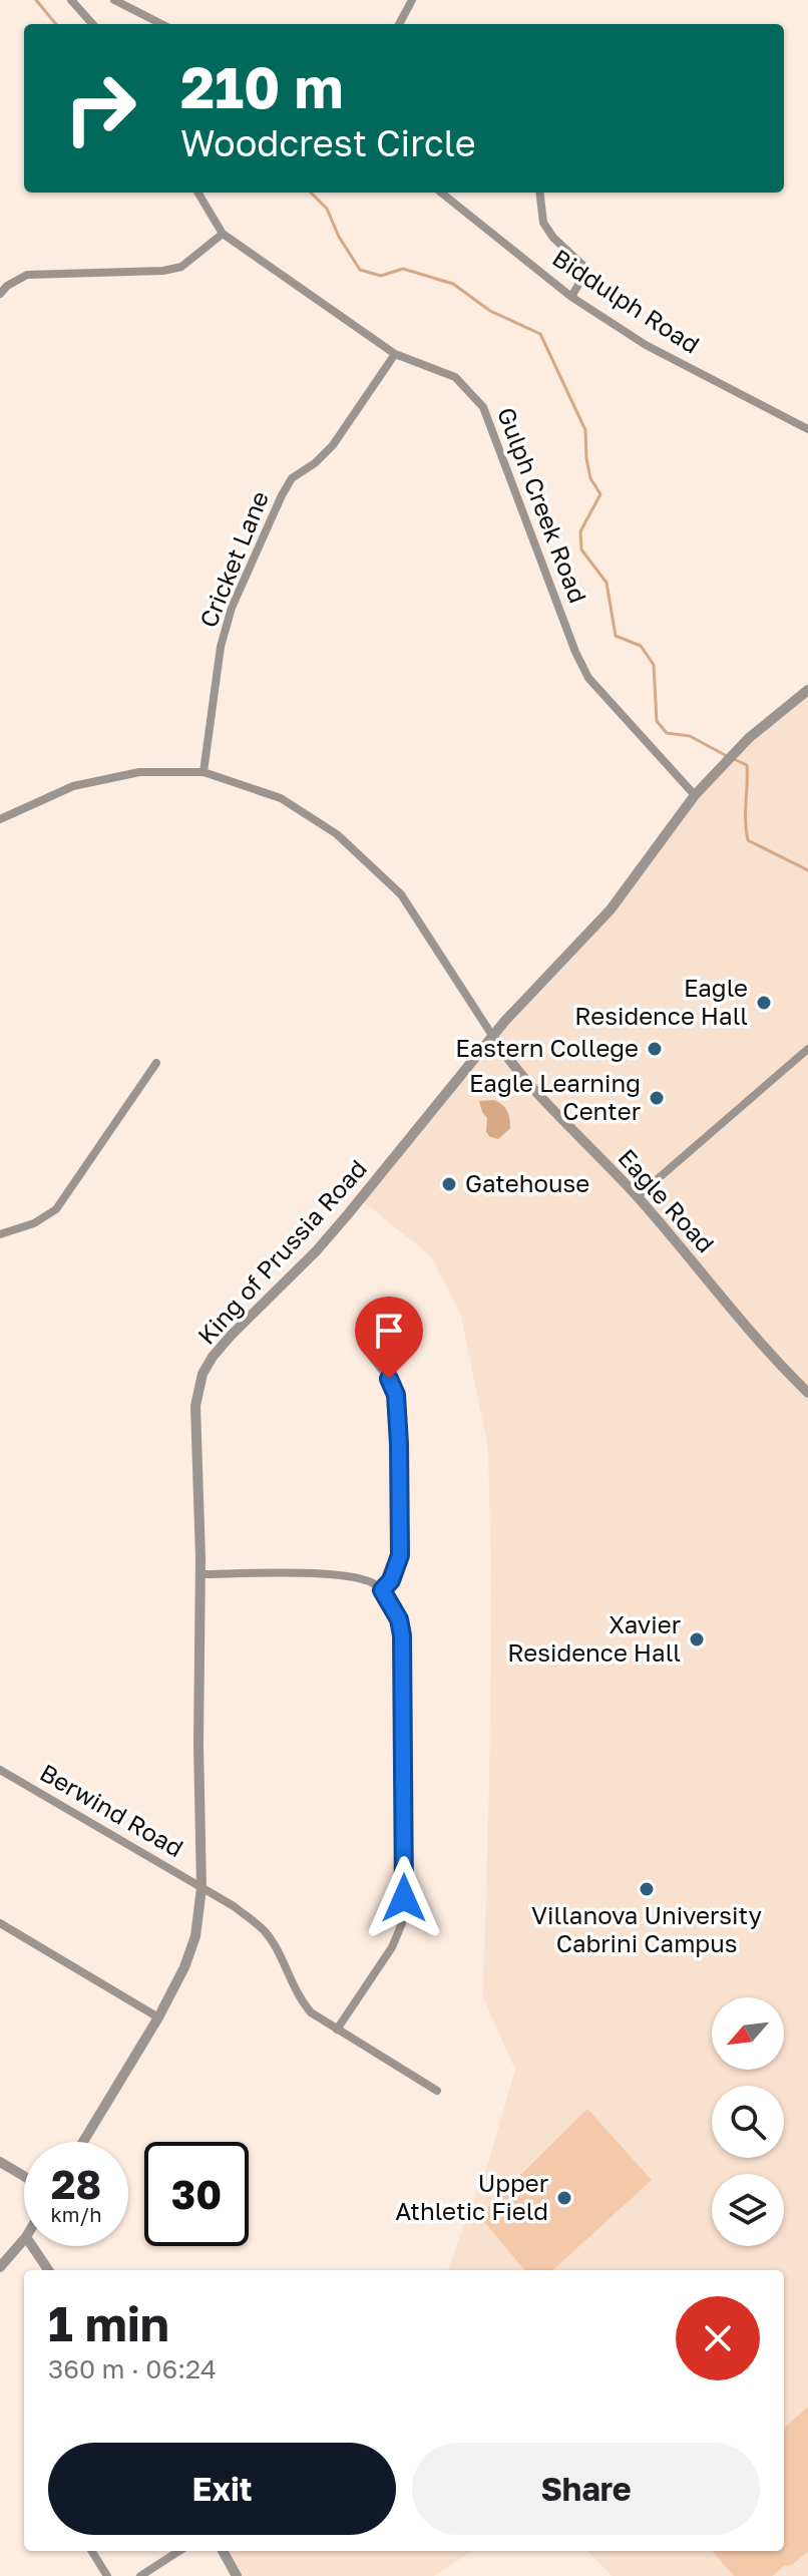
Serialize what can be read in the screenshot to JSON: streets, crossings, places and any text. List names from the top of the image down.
{
  "streets": {
    "street": [
      "Biddulph Road",
      "Gulph Creek Road",
      "Cricket Lane",
      "Eagle Road",
      "King of Prussia Road",
      "Berwind Road"
    ]
  },
  "crossings": [
    ["Gulph Creek Road", "Cricket Lane"],
    ["Gulph Creek Road", "King of Prussia Road"],
    ["Eagle Road", "King of Prussia Road"],
    ["King of Prussia Road", "Berwind Road"]
  ],
  "places": [
    "Eagle Residence Hall",
    "Eastern College",
    "Eagle Learning Center",
    "Gatehouse",
    "Xavier Residence Hall",
    "Villanova University Cabrini Campus",
    "Upper Athletic Field"
  ],
  "north": "bottom left",
  "page": {
    "turn": ["210 m", "Woodcrest Circle"],
    "speed": "28 km/h",
    "limit": "30",
    "heading": ["1 min", "360 m · 06:24"],
    "buttons": ["Exit", "Share"]
  }
}
